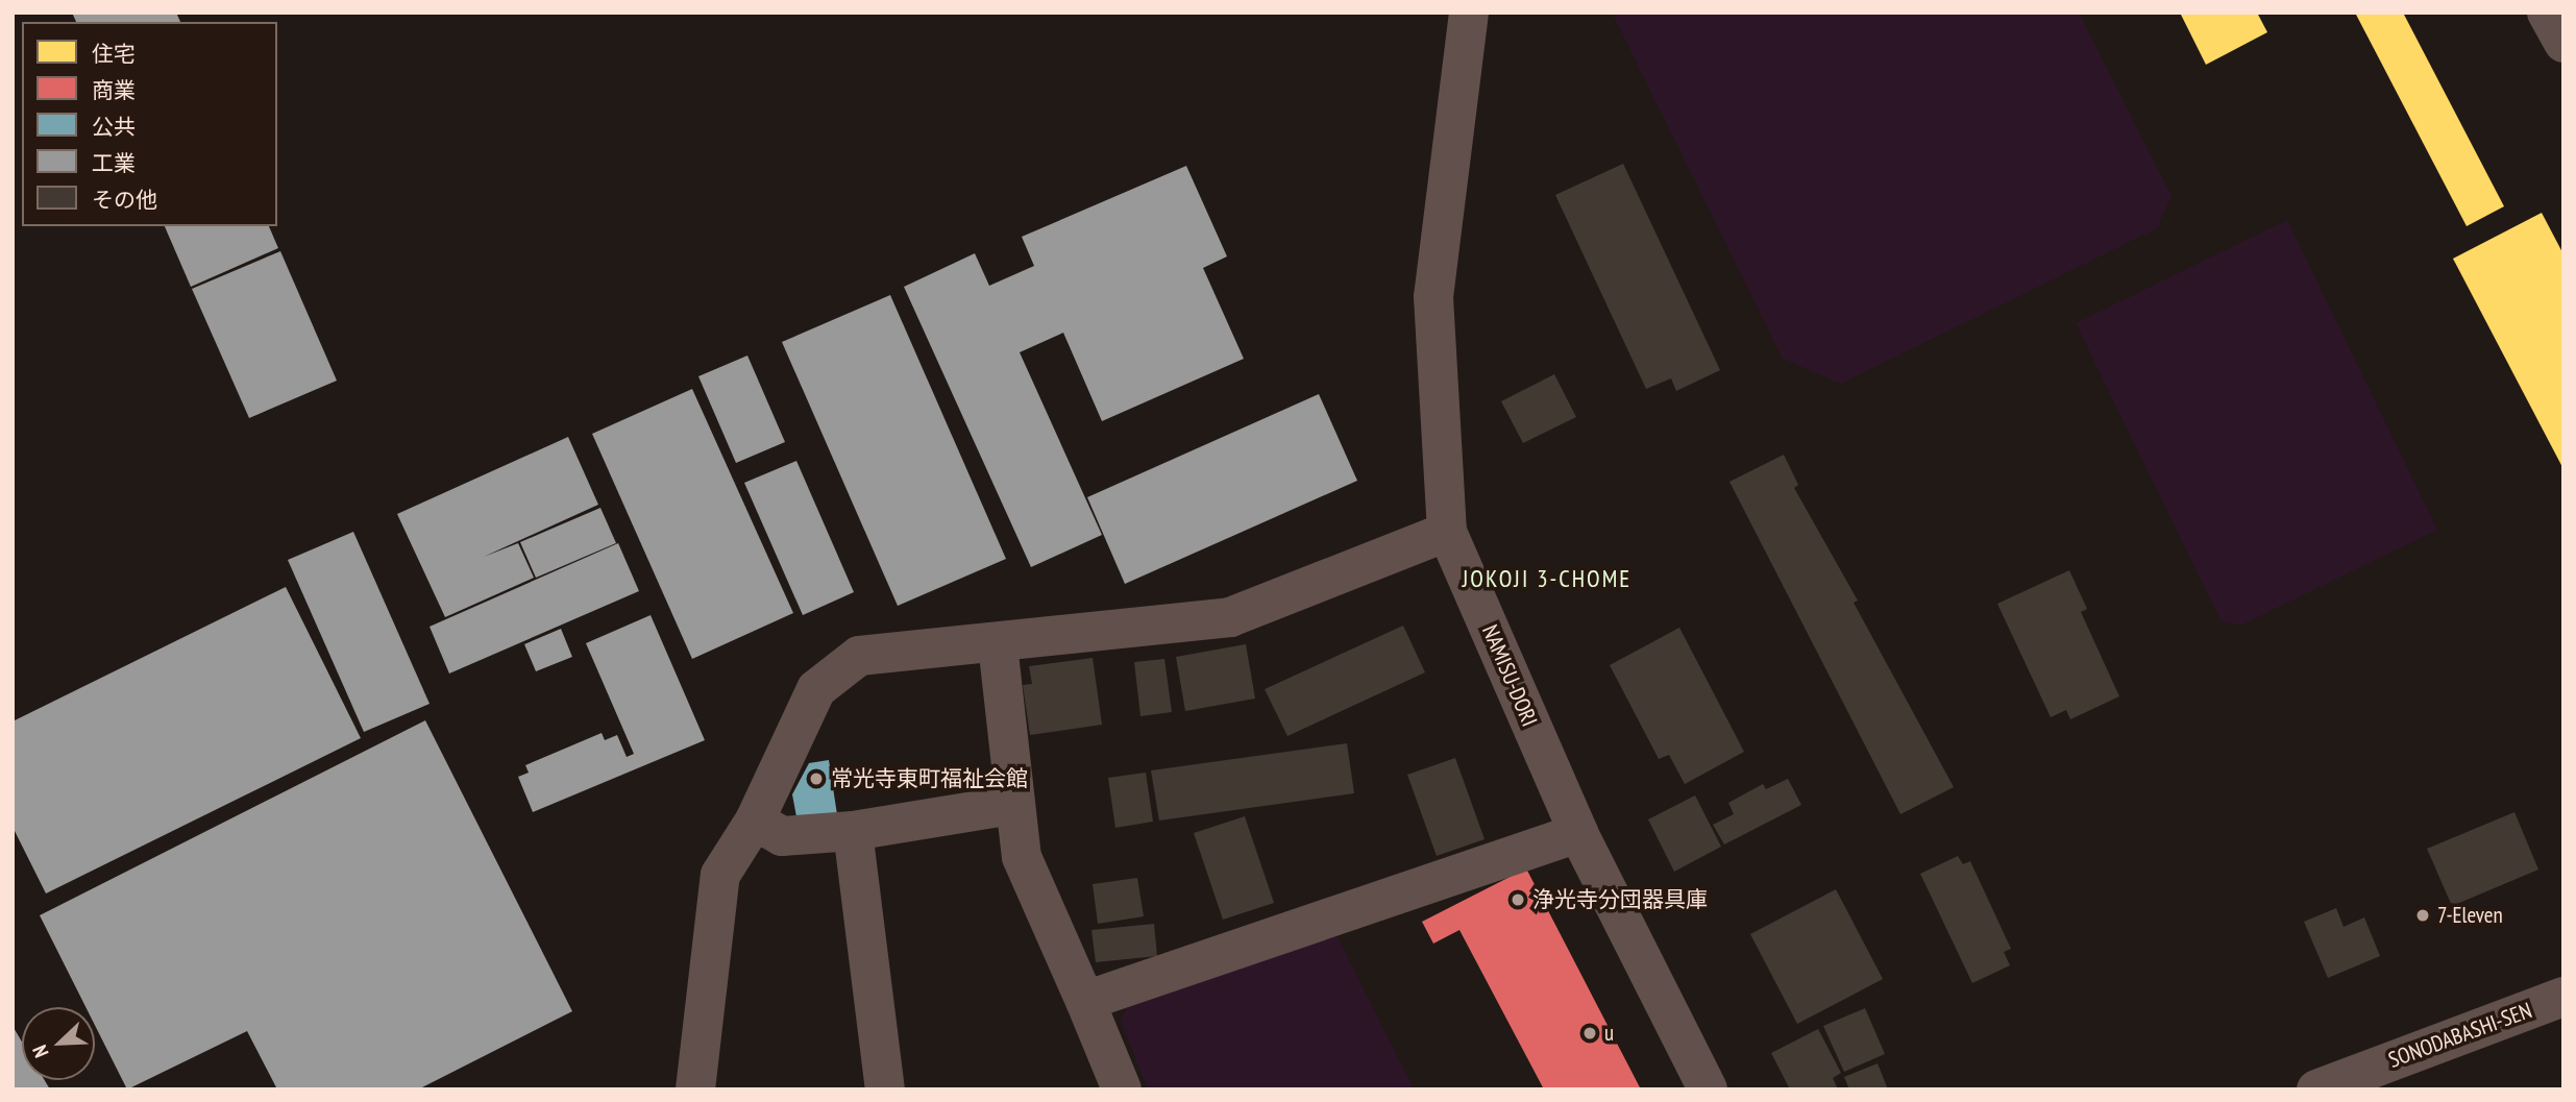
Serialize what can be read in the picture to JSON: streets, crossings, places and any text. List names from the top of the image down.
{
  "streets": {
    "street": ["NAMISU-DORI", "SONODABASHI-SEN"]
  },
  "districts": ["JOKOJI 3-CHOME"],
  "places": [
    "常光寺東町福祉会館",
    "浄光寺分団器具庫",
    "7-Eleven",
    "u"
  ],
  "legend": [
    "住宅",
    "商業",
    "公共",
    "工業",
    "その他"
  ],
  "north": "bottom left"
}
